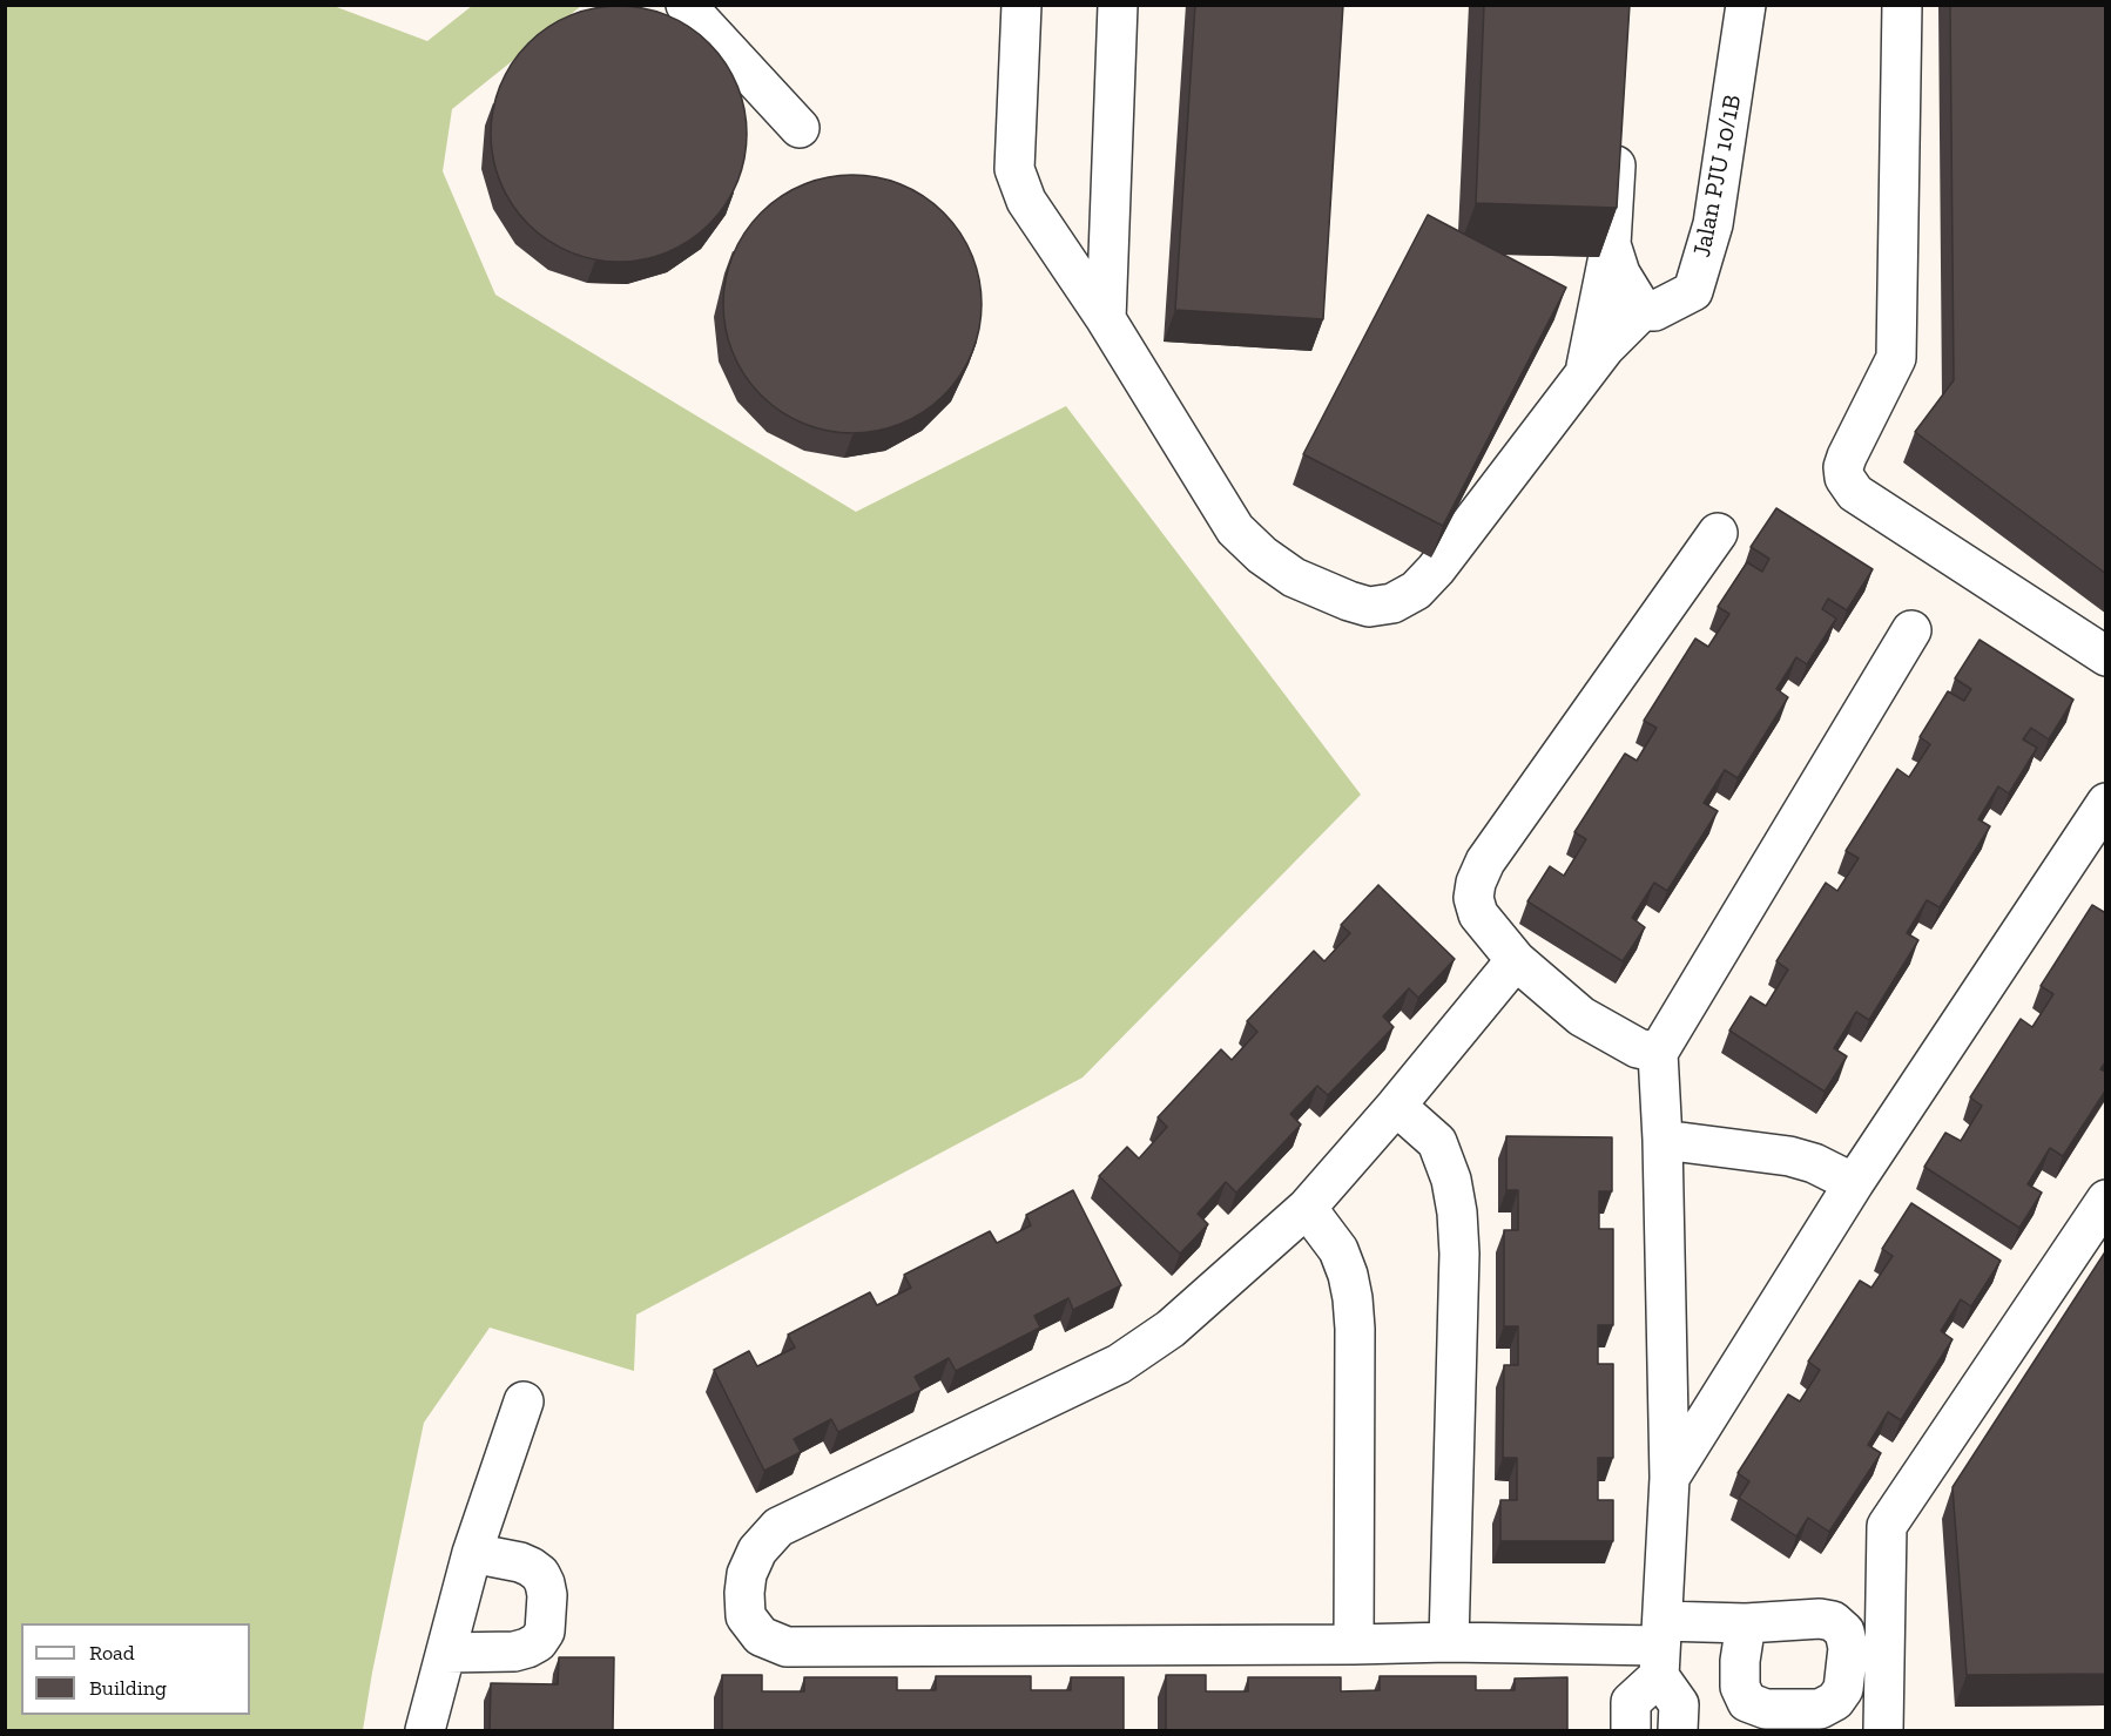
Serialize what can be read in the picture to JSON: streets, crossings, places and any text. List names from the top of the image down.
{
  "streets": {
    "street": ["Jalan PJU 10/1B"]
  },
  "legend": ["Road", "Building"]
}
